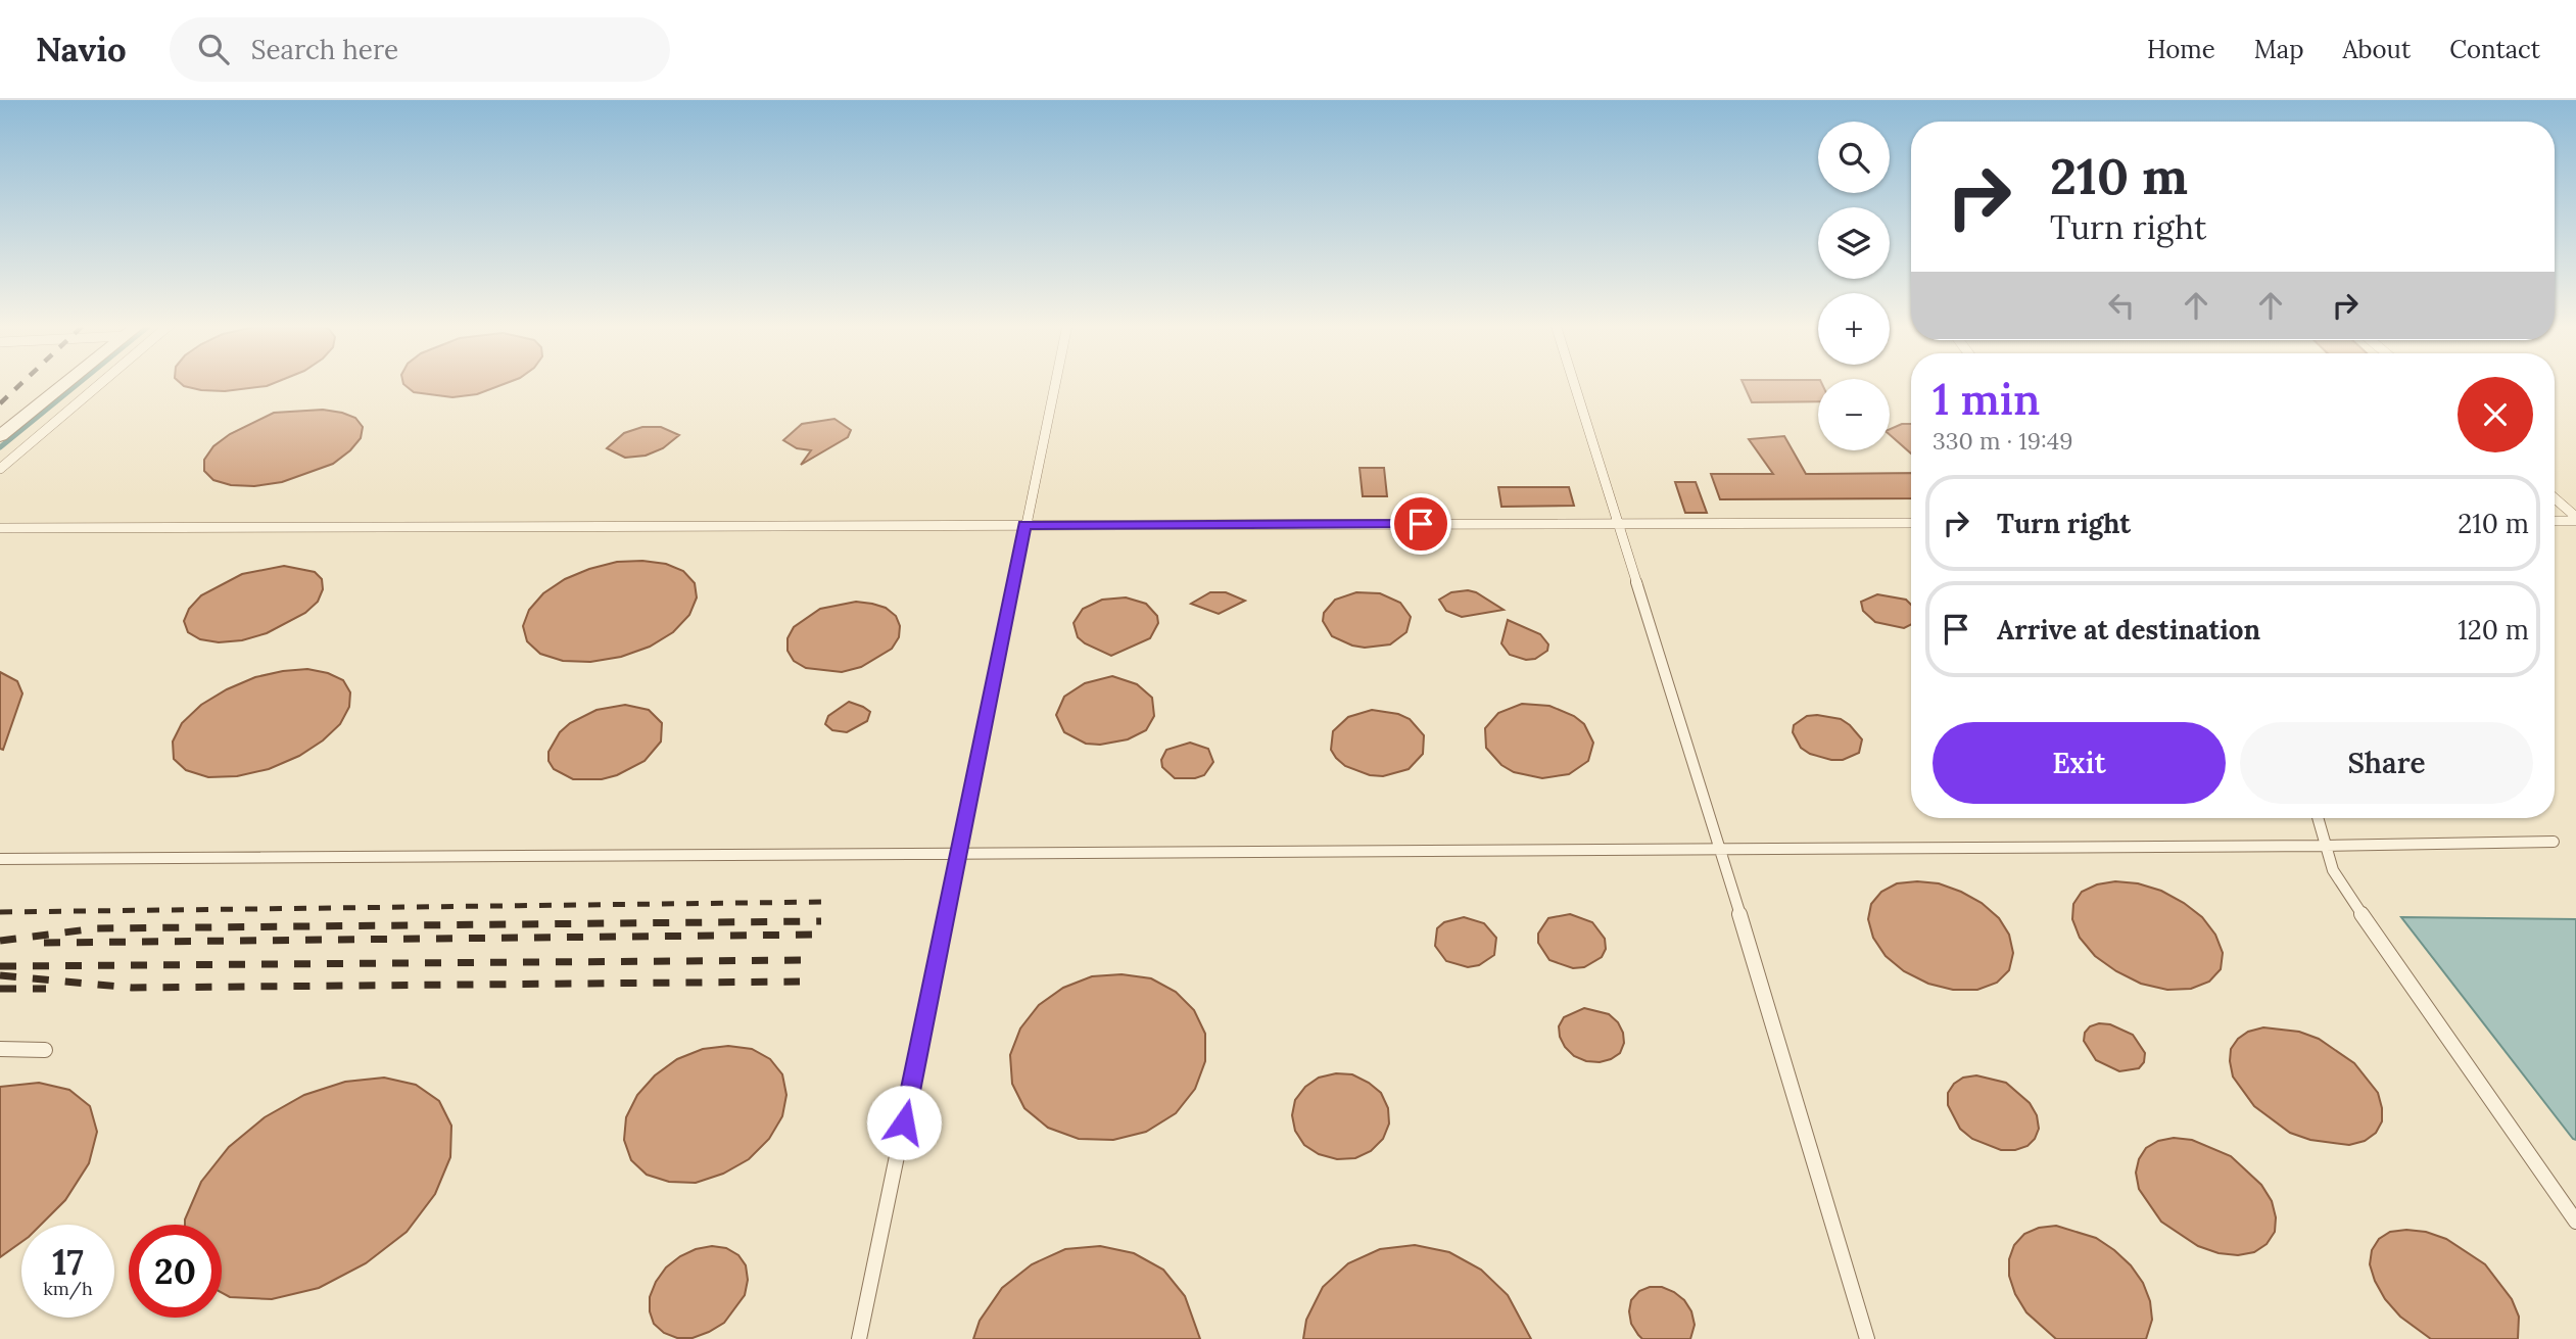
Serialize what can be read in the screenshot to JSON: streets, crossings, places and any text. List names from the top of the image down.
{
  "page": {
    "header": "Navio",
    "search": "Search here",
    "nav": [
      "Home",
      "Map",
      "About",
      "Contact"
    ],
    "map_buttons": ["+", "−"],
    "turn": ["210 m", "Turn right"],
    "heading": ["1 min", "330 m · 19:49"],
    "list": [
      {
        "name": "Turn right",
        "value": "210 m"
      },
      {
        "name": "Arrive at destination",
        "value": "120 m"
      }
    ],
    "buttons": ["Exit", "Share"],
    "speed": "17 km/h",
    "limit": "20"
  }
}
